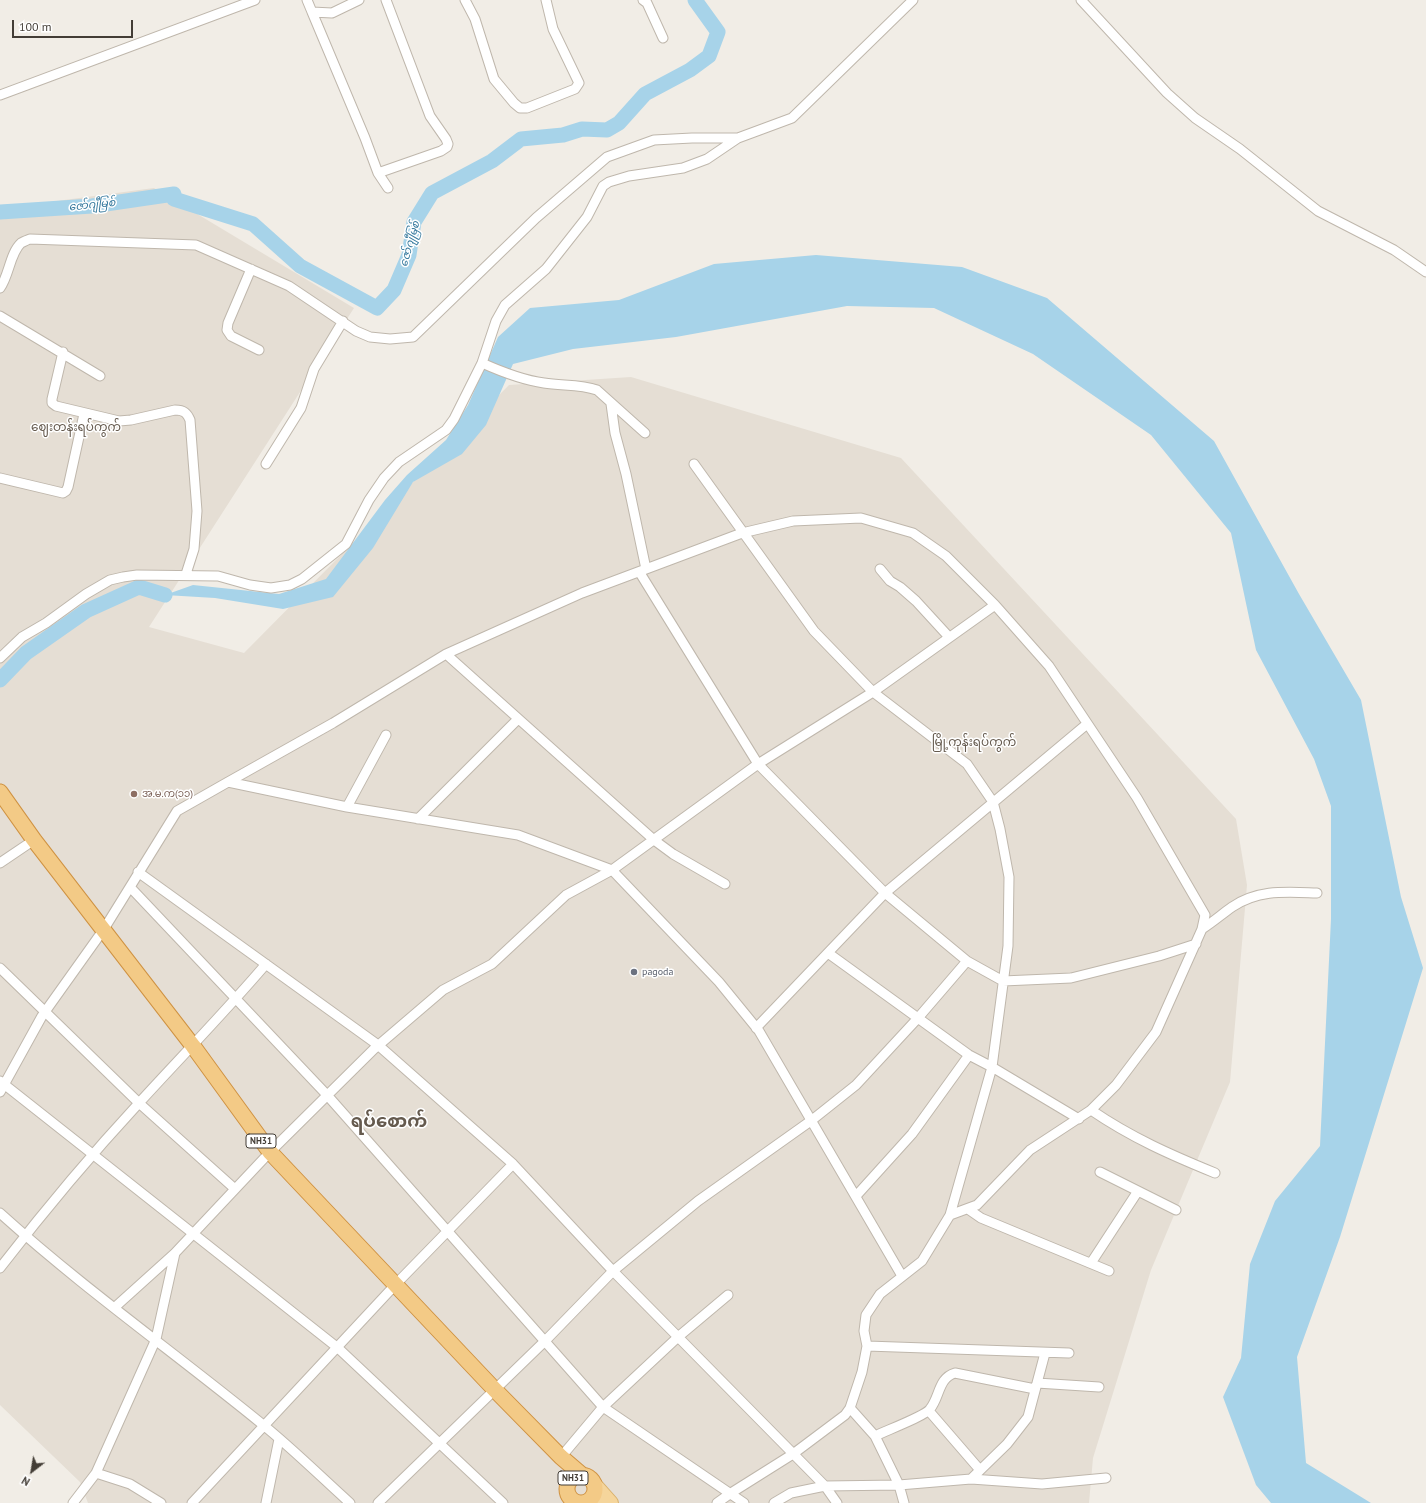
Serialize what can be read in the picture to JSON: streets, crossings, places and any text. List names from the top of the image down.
{
  "streets": {
    "highway": ["NH31"]
  },
  "districts": ["ဈေးတန်းရပ်ကွက်", "မြို့ကုန်းရပ်ကွက်", "ရပ်စောက်"],
  "water": ["ဇော်ဂျီမြစ်"],
  "places": ["အ.မ.က(၁၁)", "pagoda"],
  "scale_bar": "100 m",
  "north": "bottom left"
}
